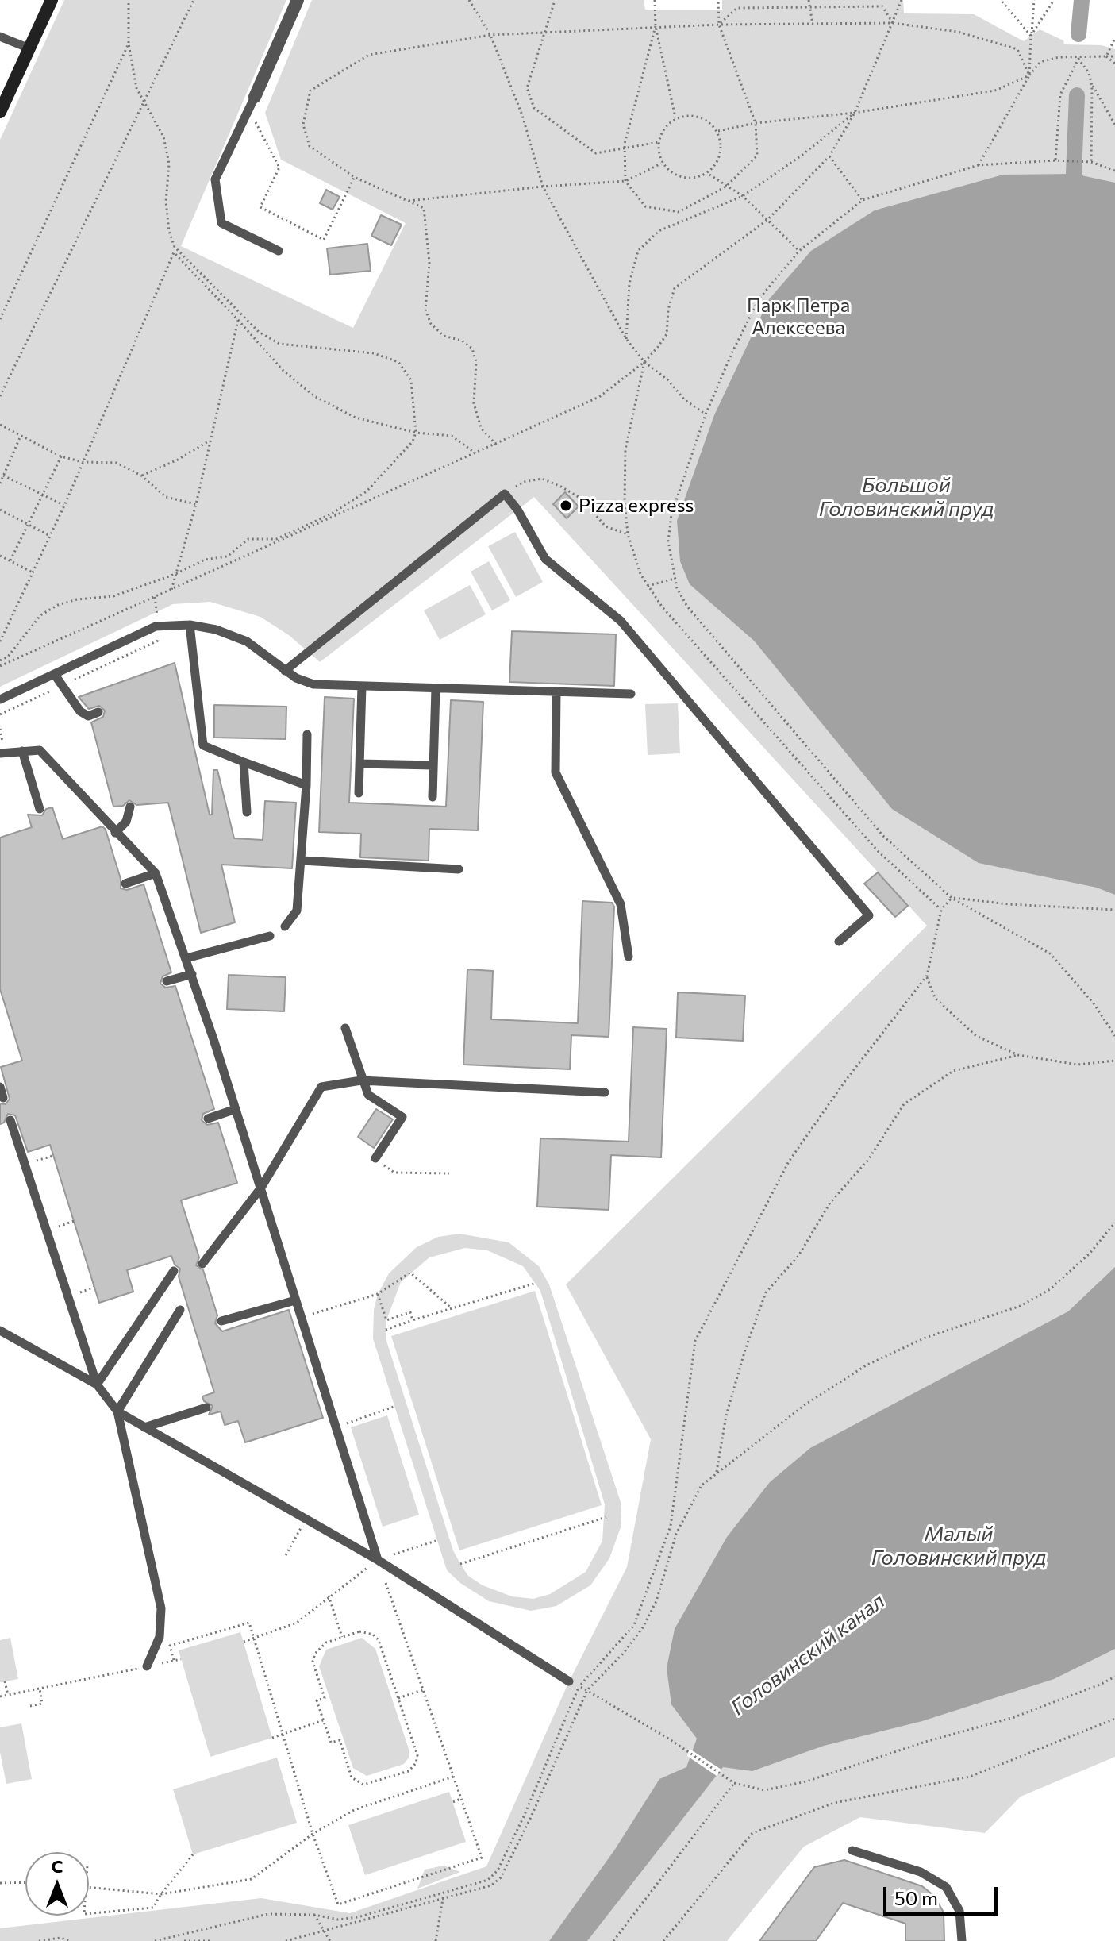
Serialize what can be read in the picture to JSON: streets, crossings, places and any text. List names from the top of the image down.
{
  "water": ["Большой Головинский пруд", "Малый Головинский пруд", "Головинский канал"],
  "parks": ["Парк Петра Алексеева"],
  "places": ["Pizza express"],
  "scale_bar": "50 m",
  "north": "top"
}
